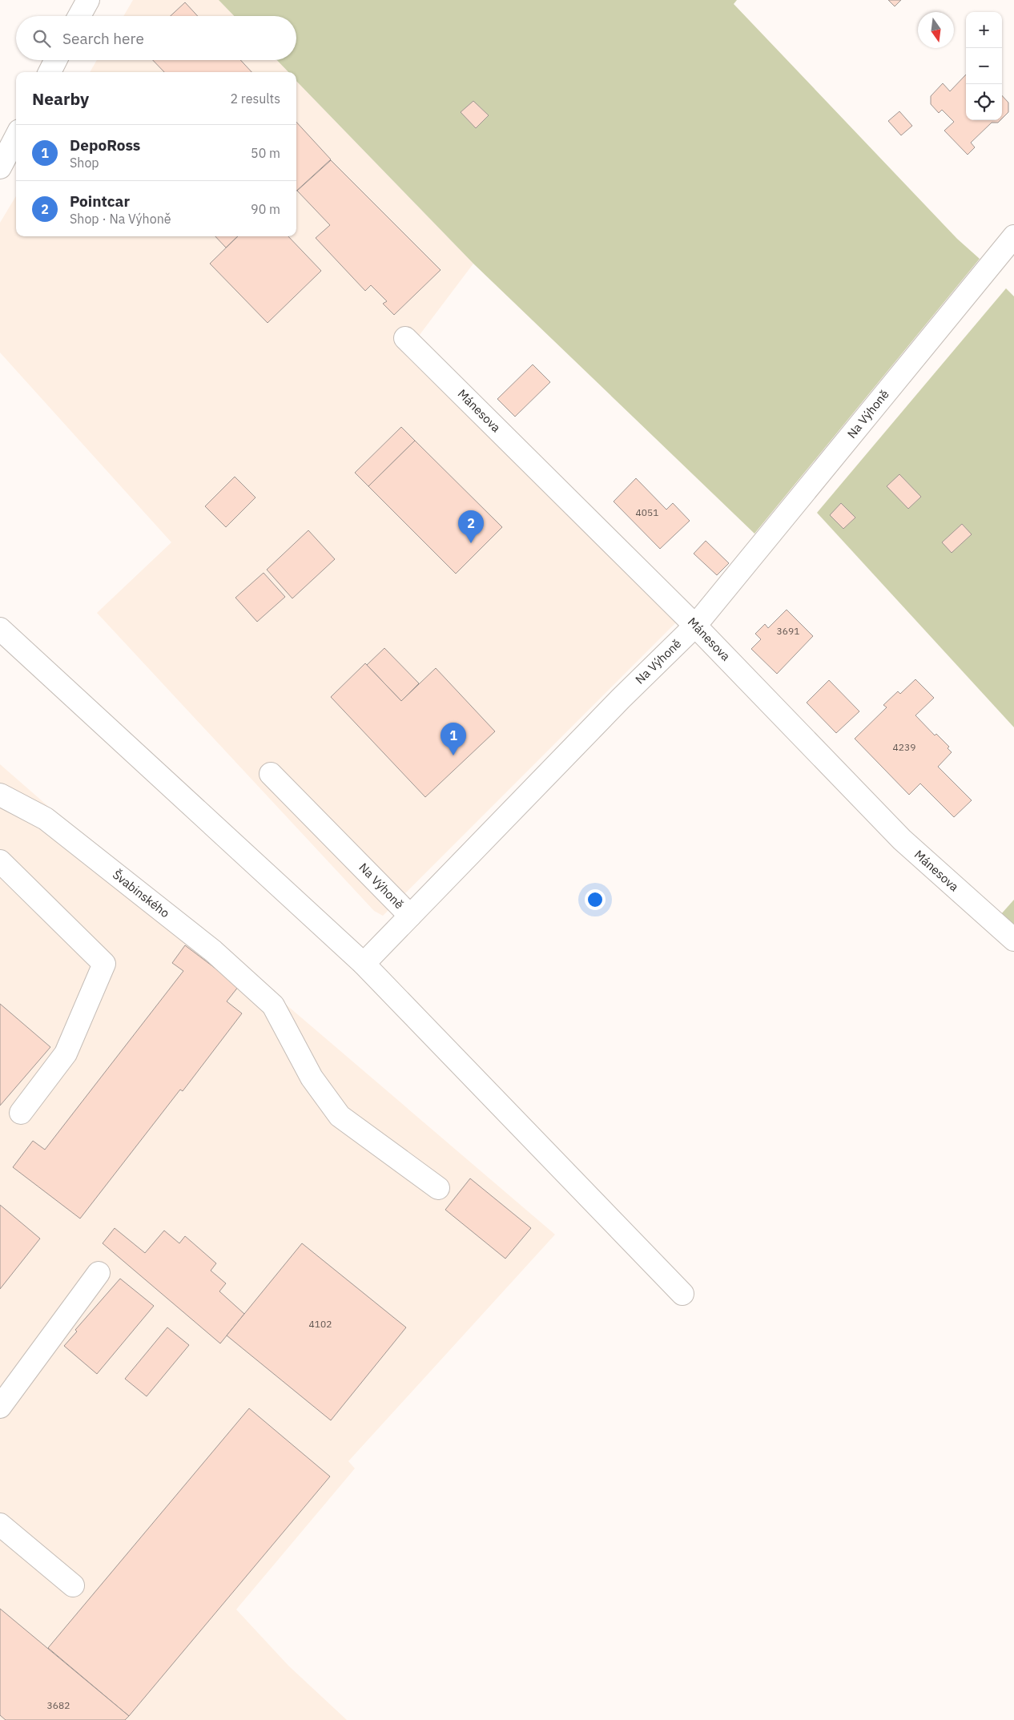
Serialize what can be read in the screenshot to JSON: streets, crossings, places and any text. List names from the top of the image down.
{
  "streets": {
    "street": ["Mánesova", "Na Výhoně", "Švabinského"]
  },
  "crossings": [
    ["Mánesova", "Na Výhoně"]
  ],
  "house_numbers": [
    "4051",
    "3691",
    "4239",
    "4102",
    "3682"
  ],
  "north": "bottom",
  "page": {
    "map_buttons": ["+", "−"],
    "search": "Search here",
    "heading": ["Nearby", "2 results"],
    "list": [
      {
        "mark": "1",
        "name": "DepoRoss",
        "note": "Shop",
        "value": "50 m"
      },
      {
        "mark": "2",
        "name": "Pointcar",
        "note": "Shop · Na Výhoně",
        "value": "90 m"
      }
    ],
    "pins": ["2", "1"]
  }
}
